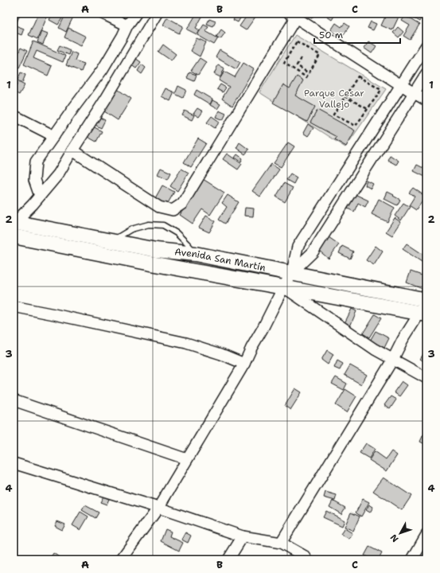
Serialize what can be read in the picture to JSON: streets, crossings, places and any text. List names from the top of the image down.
{
  "streets": {
    "main road": ["Avenida San Martín"]
  },
  "parks": ["Parque Cesar Vallejo"],
  "scale_bar": "50 m",
  "north": "bottom left",
  "grid": {
    "columns": ["A", "B", "C"],
    "rows": [
      "1",
      "2",
      "3",
      "4"
    ]
  }
}
